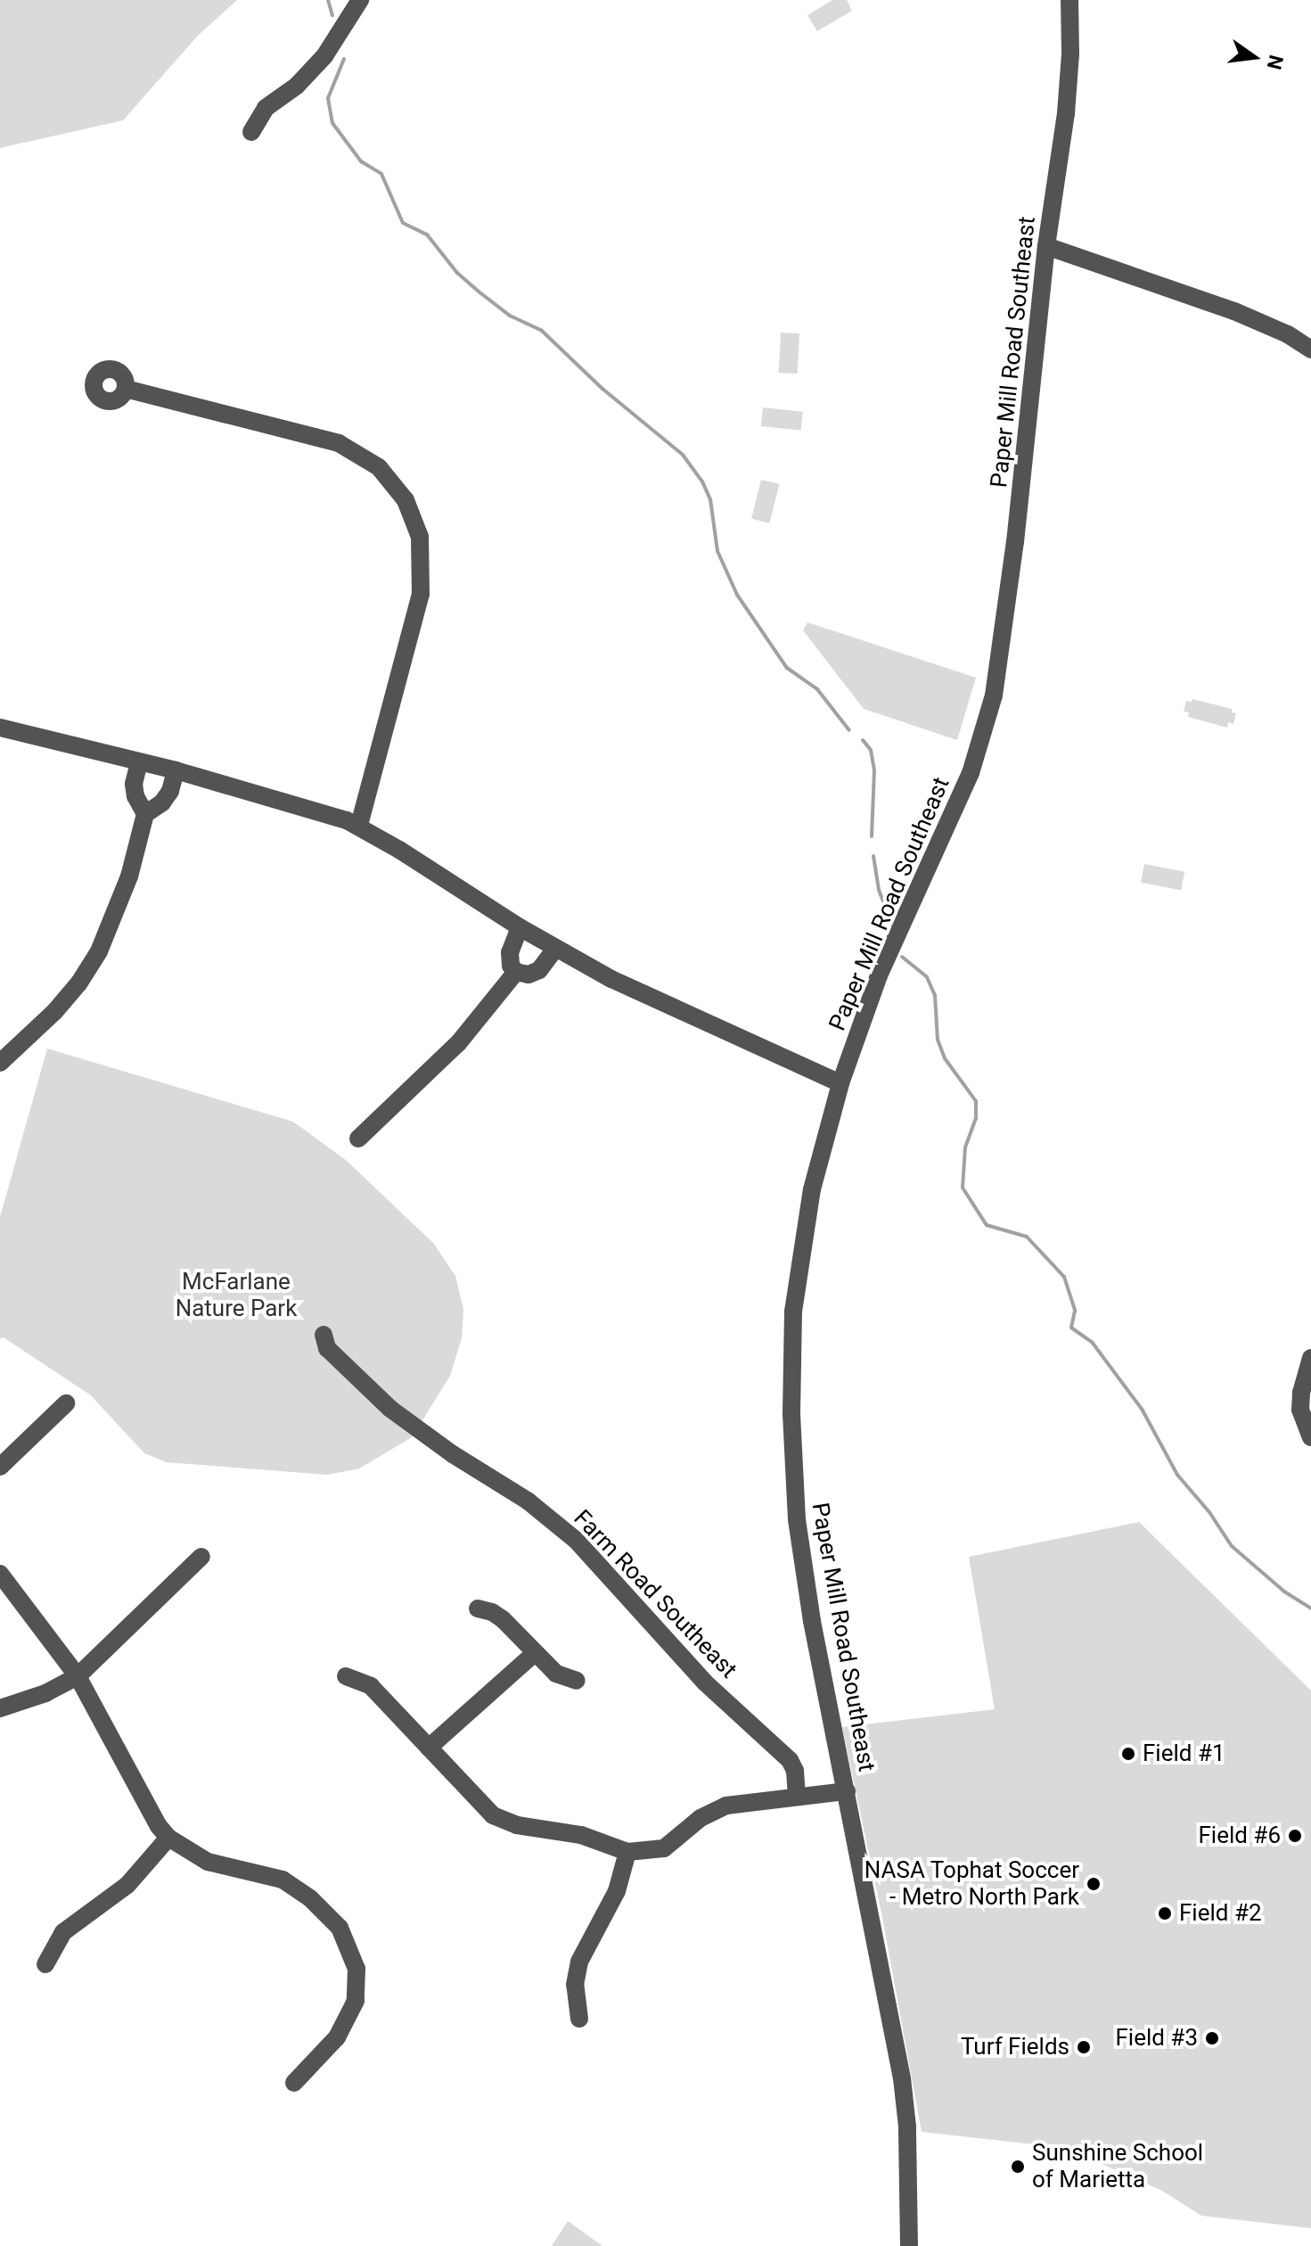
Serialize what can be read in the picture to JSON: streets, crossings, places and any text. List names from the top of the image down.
{
  "streets": {
    "street": ["Paper Mill Road Southeast", "Farm Road Southeast"]
  },
  "parks": ["McFarlane Nature Park"],
  "places": [
    "Field #1",
    "Field #6",
    "NASA Tophat Soccer - Metro North Park",
    "Field #2",
    "Field #3",
    "Turf Fields",
    "Sunshine School of Marietta"
  ],
  "north": "right"
}
